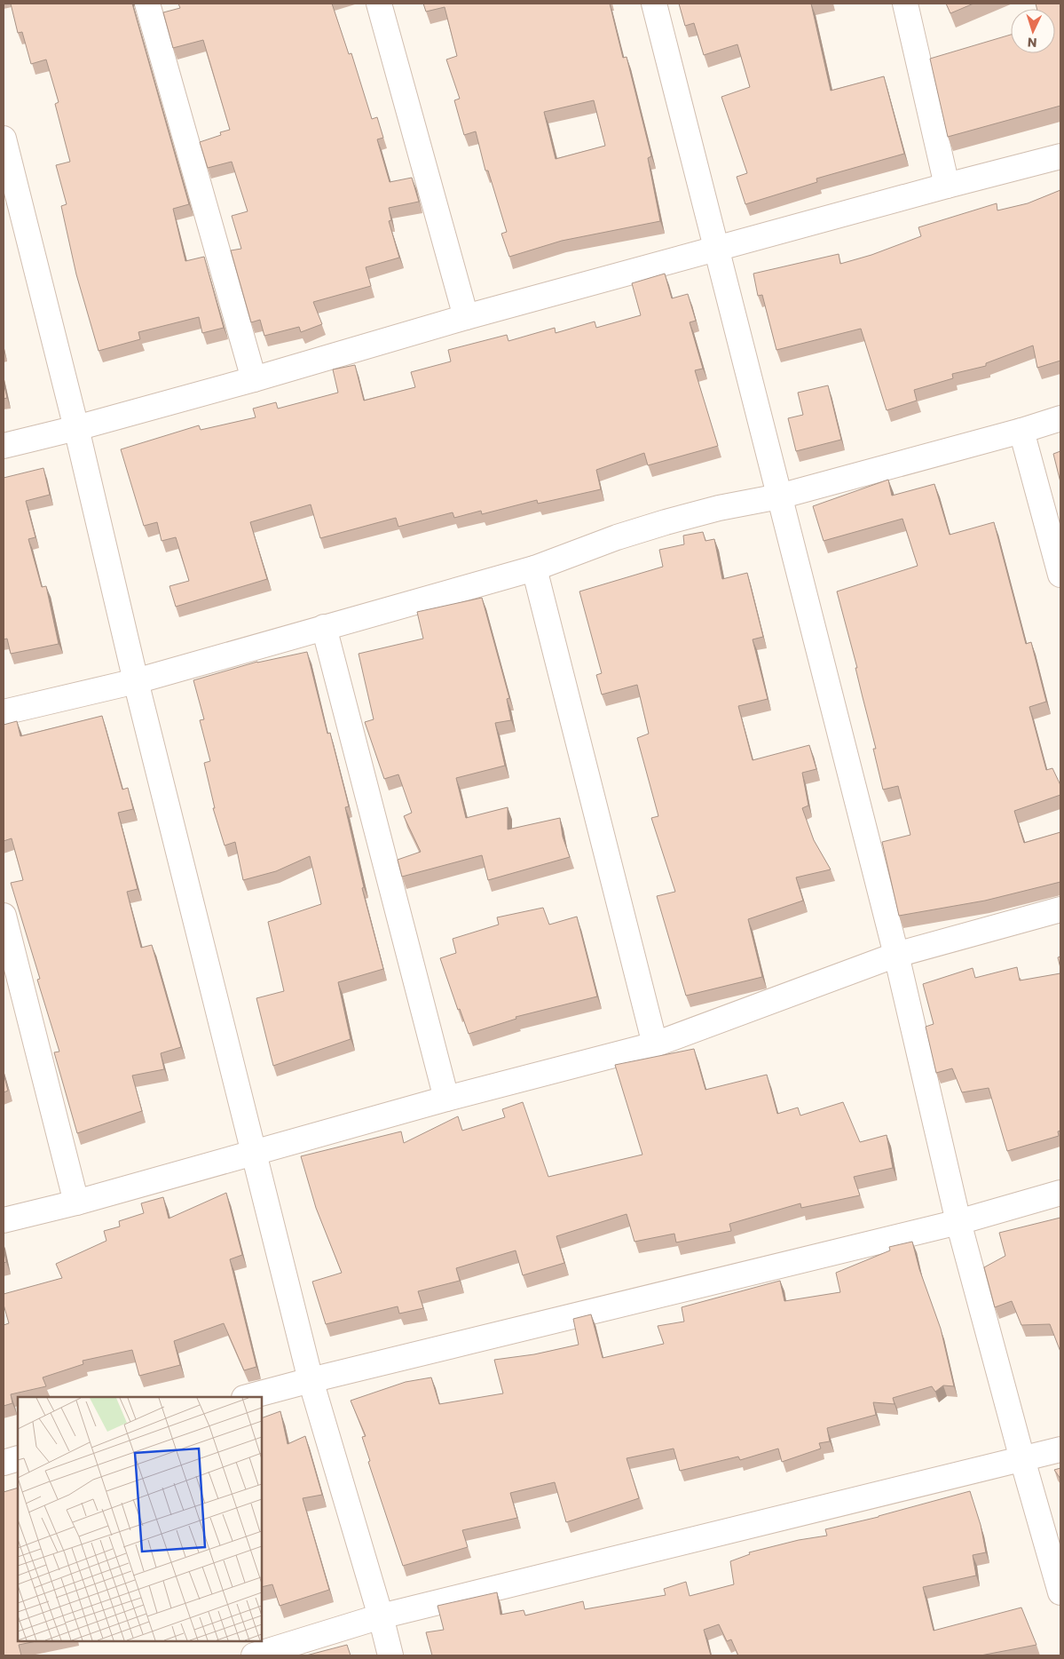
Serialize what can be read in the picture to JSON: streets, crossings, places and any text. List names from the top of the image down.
{
  "north": "bottom"
}
